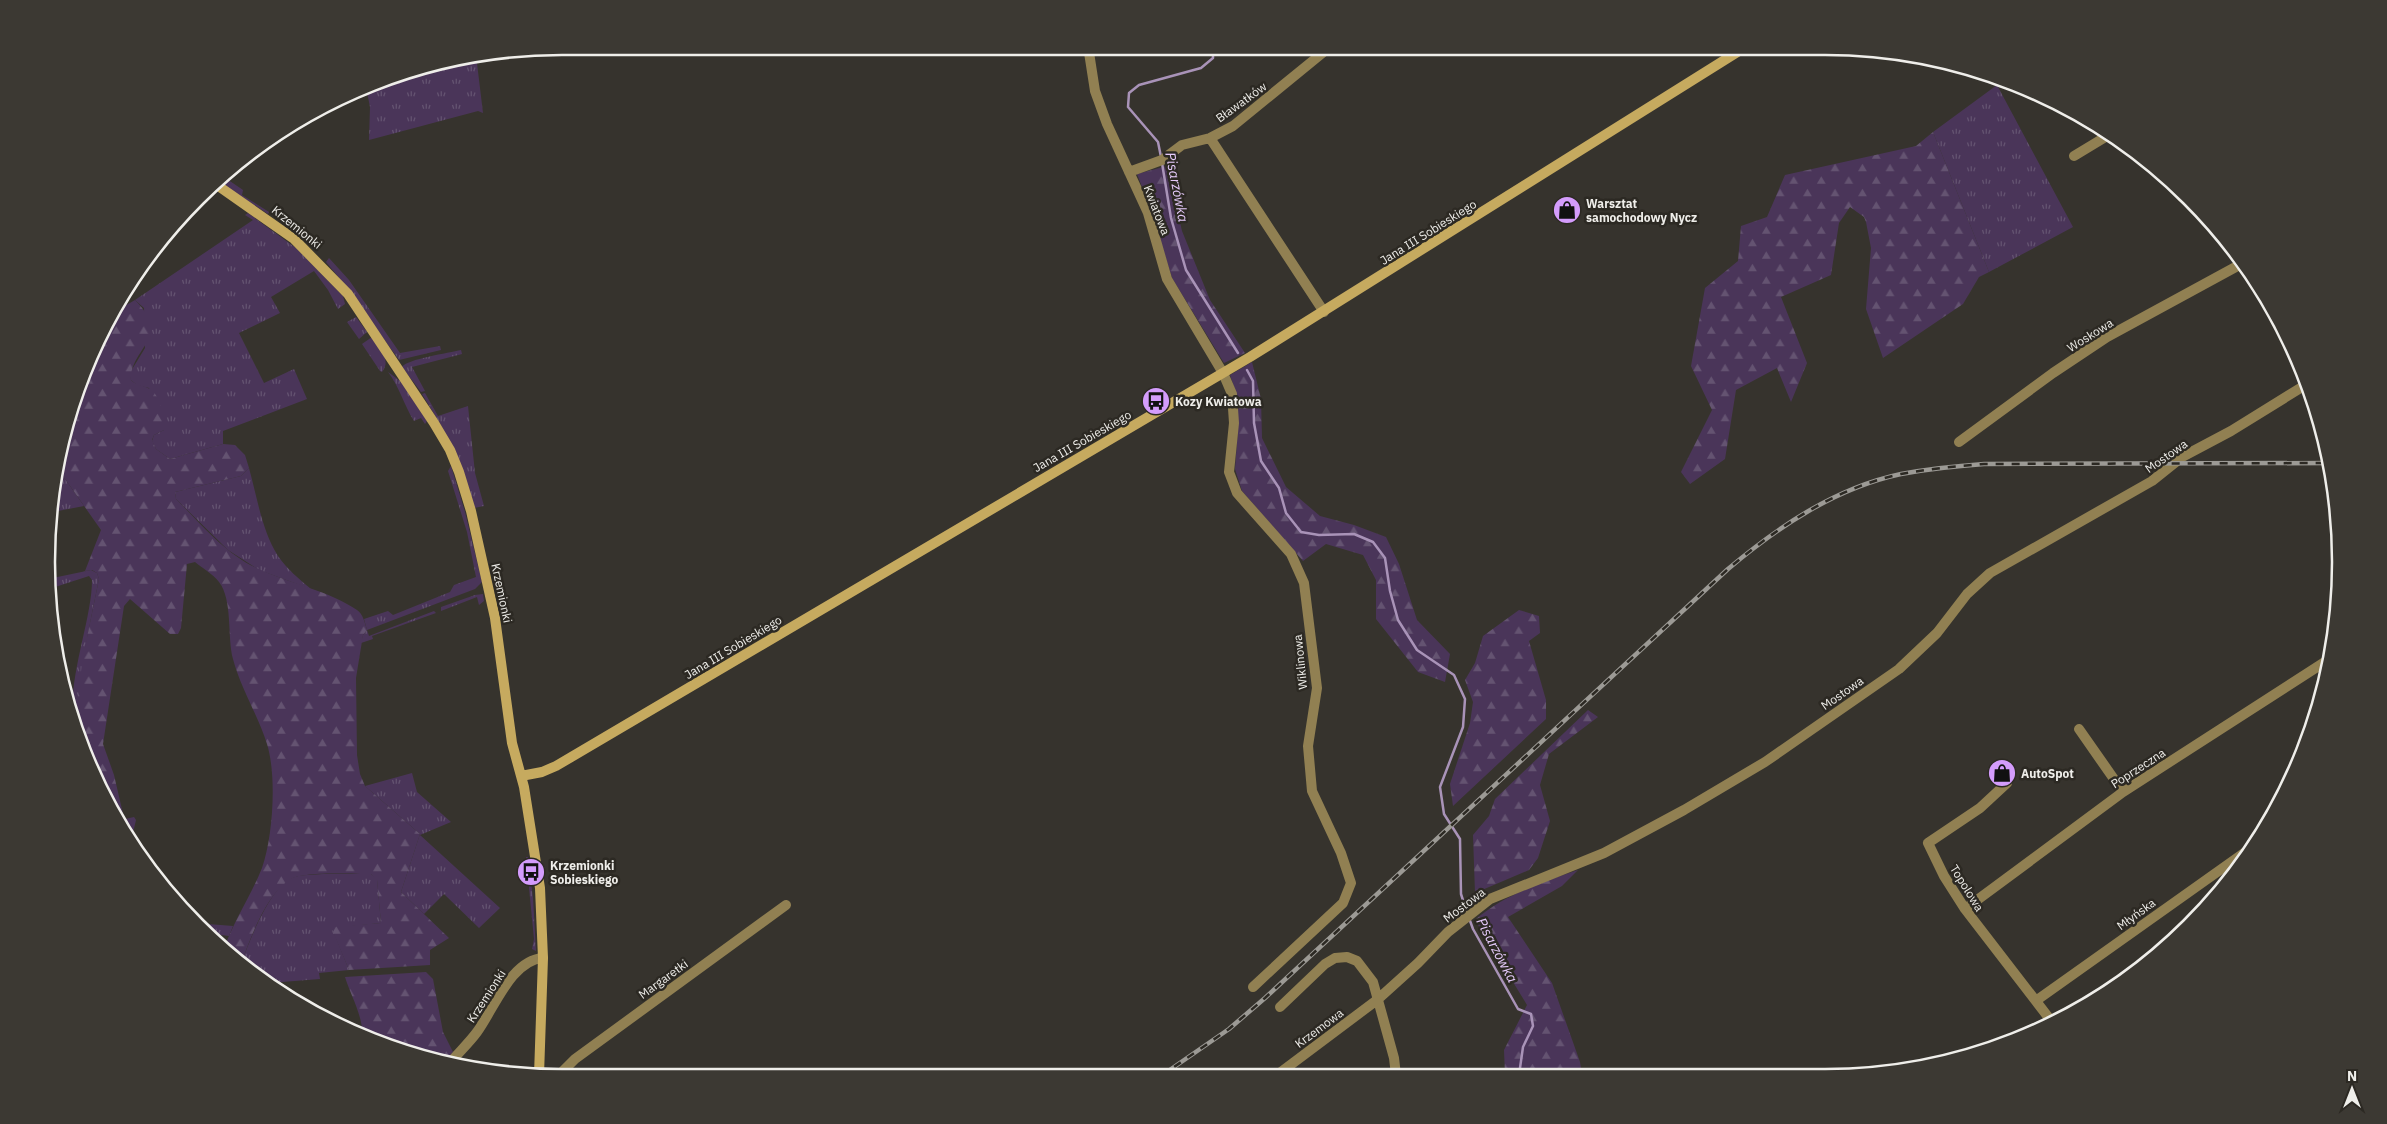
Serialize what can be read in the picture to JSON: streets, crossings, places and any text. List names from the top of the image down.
{
  "streets": {
    "street": [
      "Bławatków",
      "Kwiatowa",
      "Krzemionki",
      "Jana III Sobieskiego",
      "Woskowa",
      "Mostowa",
      "Wiklinowa",
      "Poprzeczna",
      "Topolowa",
      "Młyńska",
      "Margaretki",
      "Krzemowa"
    ]
  },
  "crossings": [
    ["Bławatków", "Kwiatowa"],
    ["Kwiatowa", "Jana III Sobieskiego"],
    ["Kwiatowa", "Wiklinowa"],
    ["Krzemionki", "Jana III Sobieskiego"],
    ["Jana III Sobieskiego", "Wiklinowa"],
    ["Mostowa", "Krzemowa"],
    ["Poprzeczna", "Topolowa"],
    ["Topolowa", "Młyńska"]
  ],
  "water": ["Pisarzówka"],
  "places": {
    "shop": ["Warsztat samochodowy Nycz", "AutoSpot"],
    "bus stop": ["Kozy Kwiatowa", "Krzemionki Sobieskiego"]
  },
  "north": "top"
}
